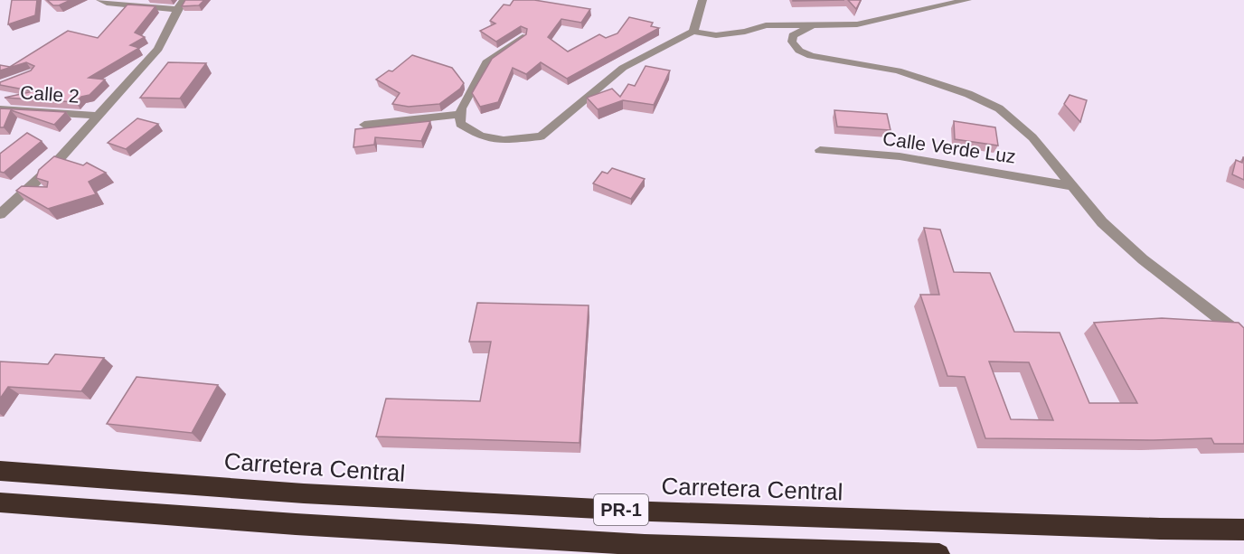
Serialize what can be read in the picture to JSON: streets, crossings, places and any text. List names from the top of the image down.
{
  "streets": {
    "highway": ["Carretera Central", "PR-1"],
    "street": ["Calle 2", "Calle Verde Luz"]
  }
}
